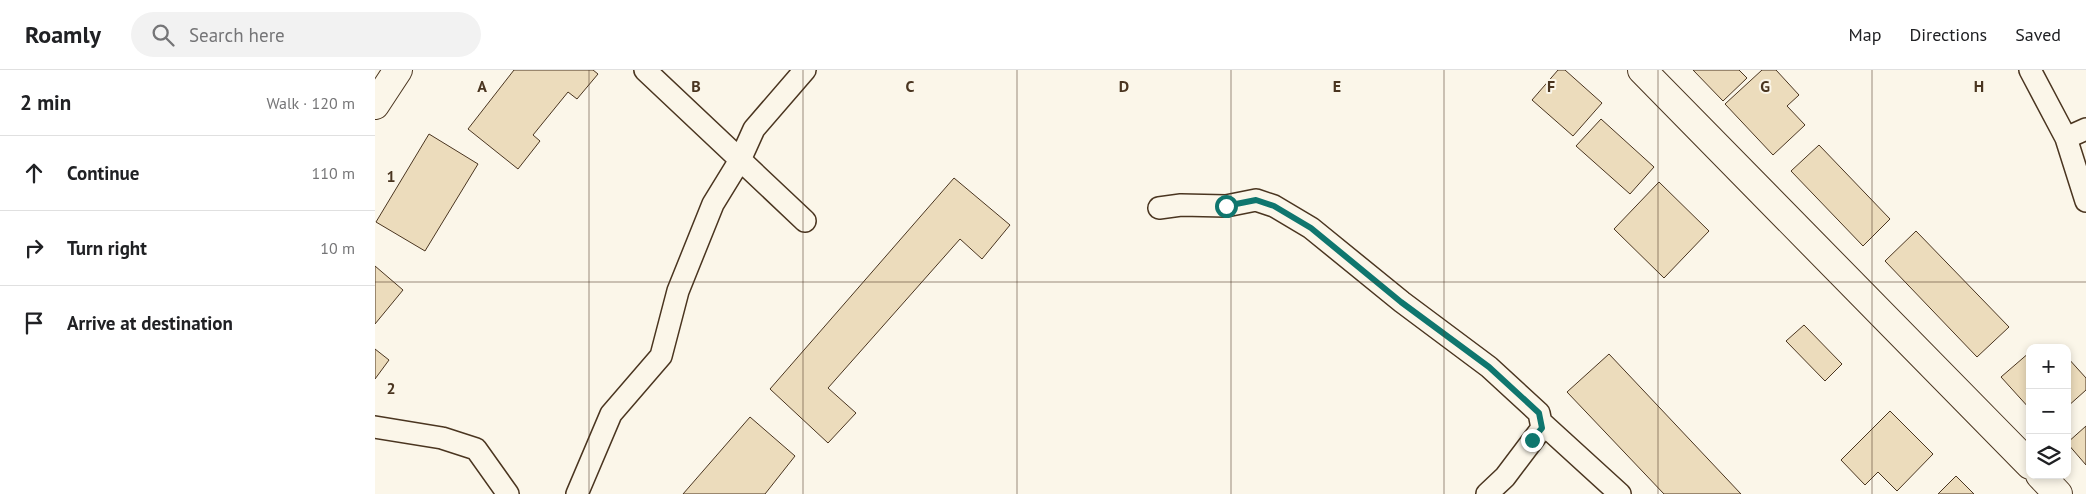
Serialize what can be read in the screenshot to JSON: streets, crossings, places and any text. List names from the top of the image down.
{
  "page": {
    "header": "Roamly",
    "search": "Search here",
    "nav": ["Map", "Directions", "Saved"],
    "heading": ["2 min", "Walk · 120 m"],
    "list": [
      ["Continue", "110 m"],
      ["Turn right", "10 m"],
      "Arrive at destination"
    ],
    "map_buttons": ["+", "−"]
  },
  "grid": {
    "columns": [
      "A",
      "B",
      "C",
      "D",
      "E",
      "F",
      "G",
      "H"
    ],
    "rows": ["1", "2"]
  }
}
